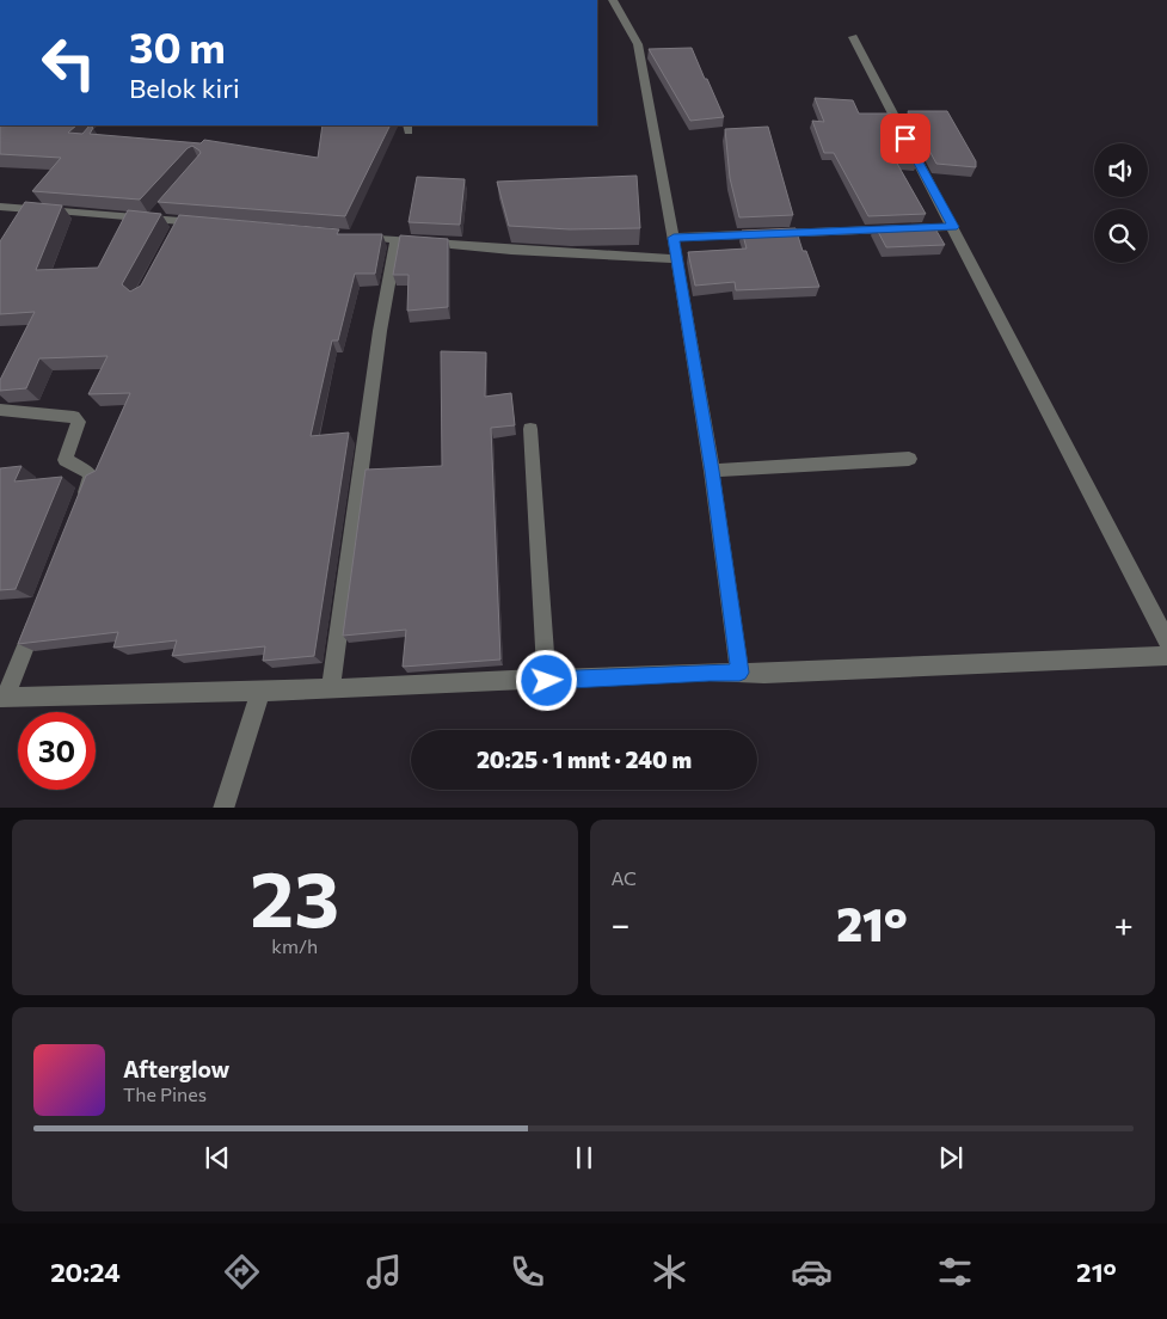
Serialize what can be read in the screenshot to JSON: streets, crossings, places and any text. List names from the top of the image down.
{
  "page": {
    "turn": ["30 m", "Belok kiri"],
    "limit": "30",
    "trip": "20:25 · 1 mnt · 240 m",
    "tile": [
      ["23", "km/h"],
      "AC"
    ],
    "heat": ["−", "21°", "+"],
    "song": ["Afterglow", "The Pines"],
    "tabs": ["20:24", "21°"]
  }
}
